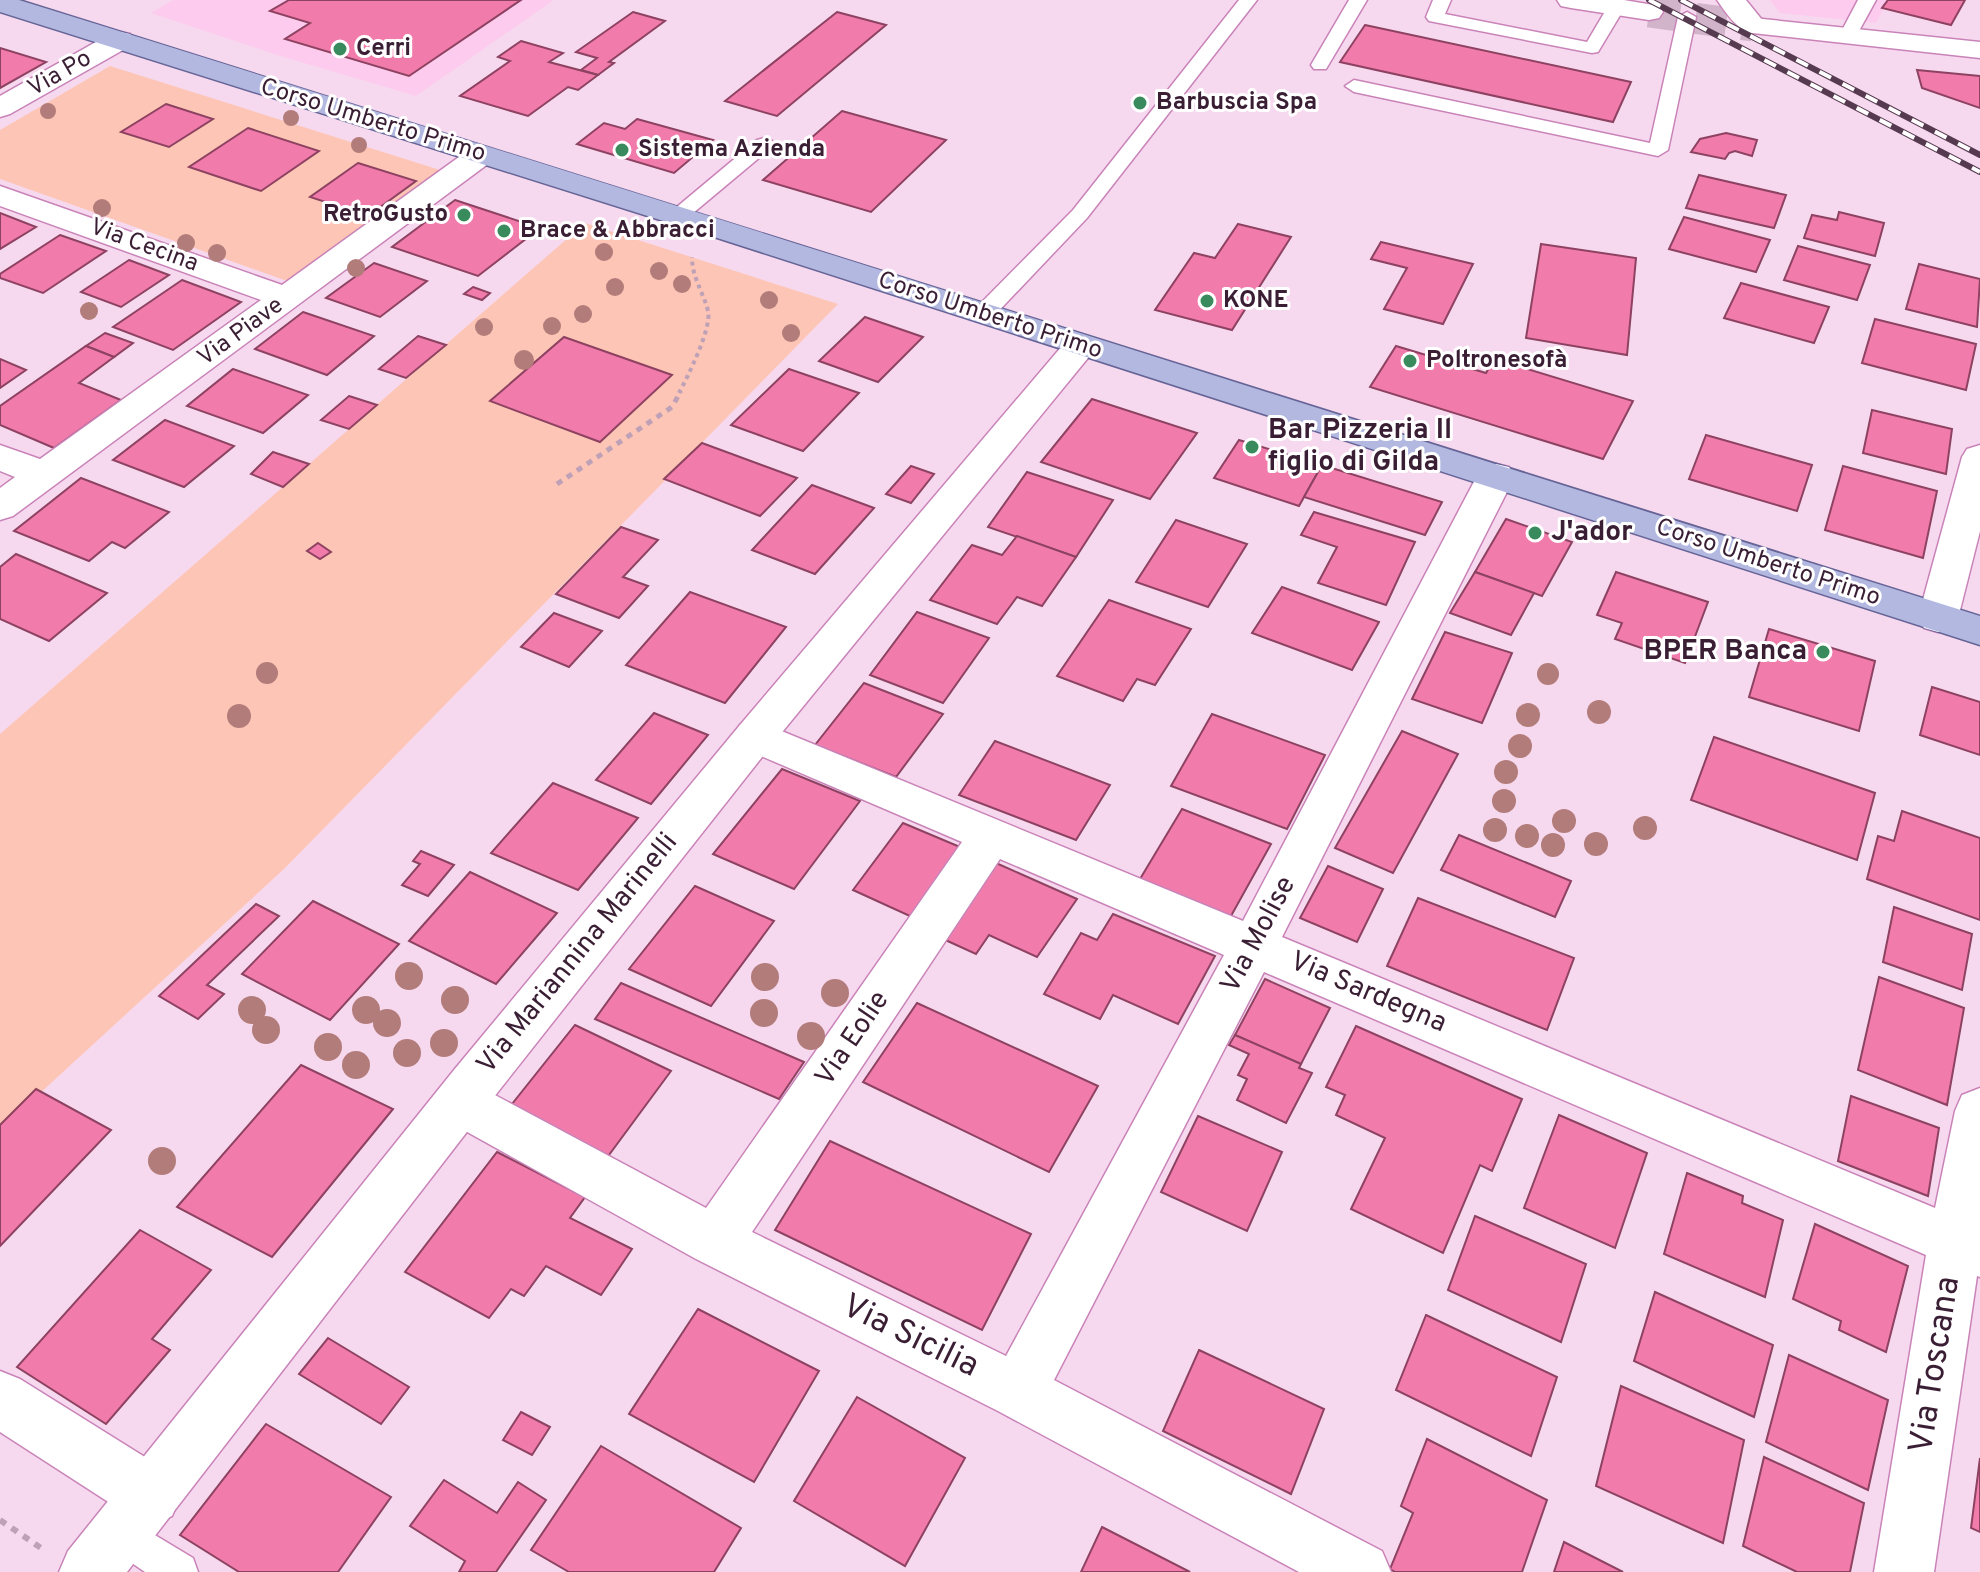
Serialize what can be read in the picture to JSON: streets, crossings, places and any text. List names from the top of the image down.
{
  "streets": {
    "main road": ["Corso Umberto Primo"],
    "street": [
      "Via Po",
      "Via Cecina",
      "Via Piave",
      "Via Molise",
      "Via Mariannina Marinelli",
      "Via Sardegna",
      "Via Eolie",
      "Via Sicilia",
      "Via Toscana"
    ]
  },
  "crossings": [
    ["Via Po", "Corso Umberto Primo"],
    ["Corso Umberto Primo", "Via Piave"],
    ["Corso Umberto Primo", "Via Molise"],
    ["Corso Umberto Primo", "Via Mariannina Marinelli"],
    ["Via Cecina", "Via Piave"],
    ["Via Molise", "Via Sardegna"],
    ["Via Molise", "Via Sicilia"],
    ["Via Mariannina Marinelli", "Via Sardegna"],
    ["Via Mariannina Marinelli", "Via Sicilia"],
    ["Via Sardegna", "Via Eolie"],
    ["Via Sardegna", "Via Toscana"],
    ["Via Eolie", "Via Sicilia"]
  ],
  "places": [
    "Cerri",
    "Barbuscia Spa",
    "Sistema Azienda",
    "RetroGusto",
    "Brace & Abbracci",
    "KONE",
    "Poltronesofà",
    "Bar Pizzeria Il figlio di Gilda",
    "J'ador",
    "BPER Banca"
  ]
}
